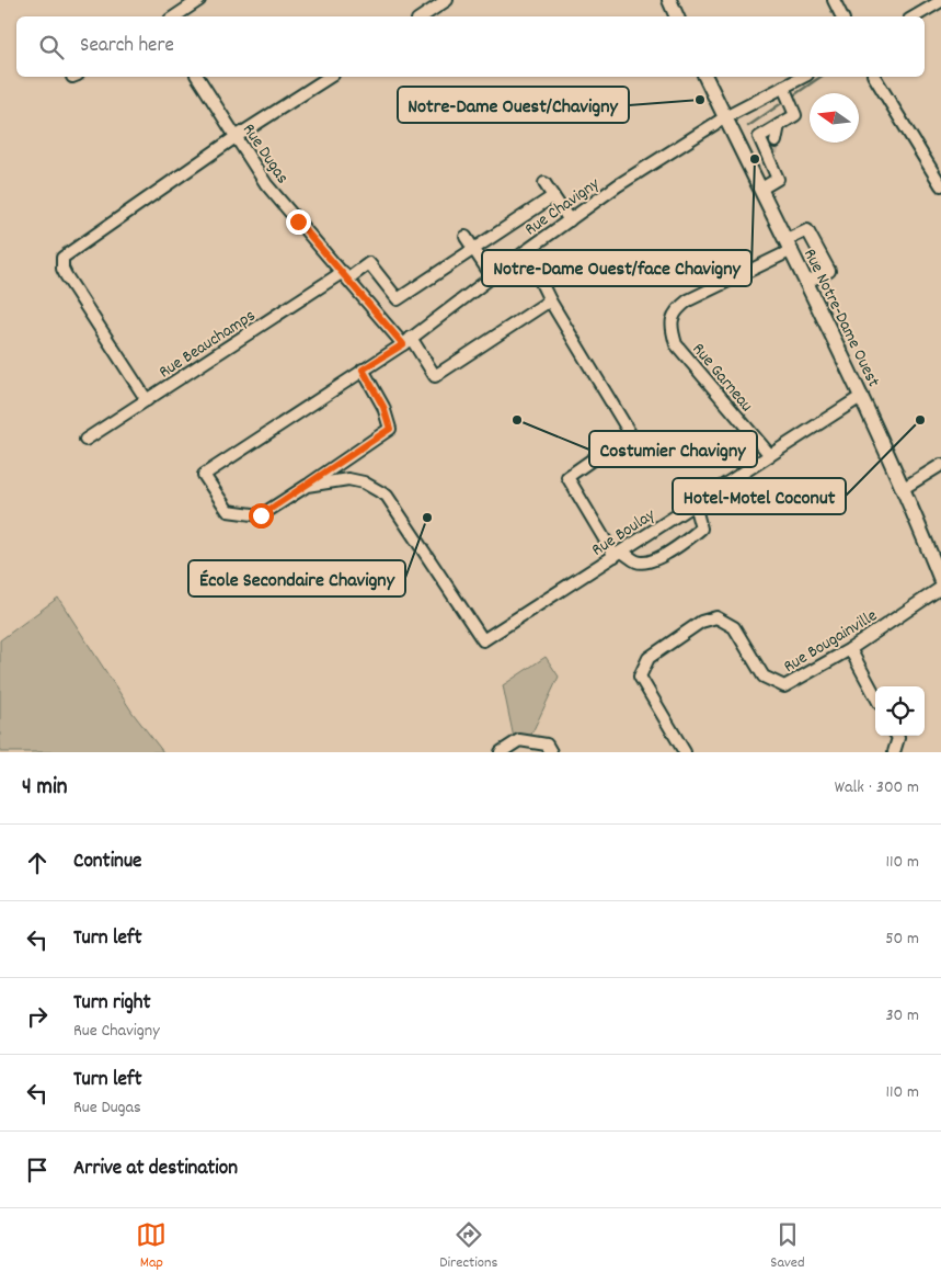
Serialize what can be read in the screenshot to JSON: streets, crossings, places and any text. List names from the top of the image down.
{
  "streets": {
    "main road": ["Rue Notre-Dame Ouest"],
    "street": [
      "Rue Dugas",
      "Rue Chavigny",
      "Rue Beauchamps",
      "Rue Garneau",
      "Rue Boulay",
      "Rue Bougainville"
    ]
  },
  "crossings": [
    ["Rue Dugas", "Rue Chavigny"],
    ["Rue Dugas", "Rue Beauchamps"],
    ["Rue Chavigny", "Rue Notre-Dame Ouest"],
    ["Rue Chavigny", "Rue Boulay"],
    ["Rue Notre-Dame Ouest", "Rue Garneau"],
    ["Rue Notre-Dame Ouest", "Rue Boulay"],
    ["Rue Garneau", "Rue Boulay"]
  ],
  "places": [
    "Notre-Dame Ouest/Chavigny",
    "Notre-Dame Ouest/face Chavigny",
    "Costumier Chavigny",
    "Hotel-Motel Coconut",
    "École Secondaire Chavigny"
  ],
  "north": "left",
  "page": {
    "search": "Search here",
    "heading": ["4 min", "Walk · 300 m"],
    "list": [
      ["Continue", "110 m"],
      ["Turn left", "50 m"],
      ["Turn right", "Rue Chavigny", "30 m"],
      ["Turn left", "Rue Dugas", "110 m"],
      "Arrive at destination"
    ],
    "nav": ["Map", "Directions", "Saved"]
  }
}
